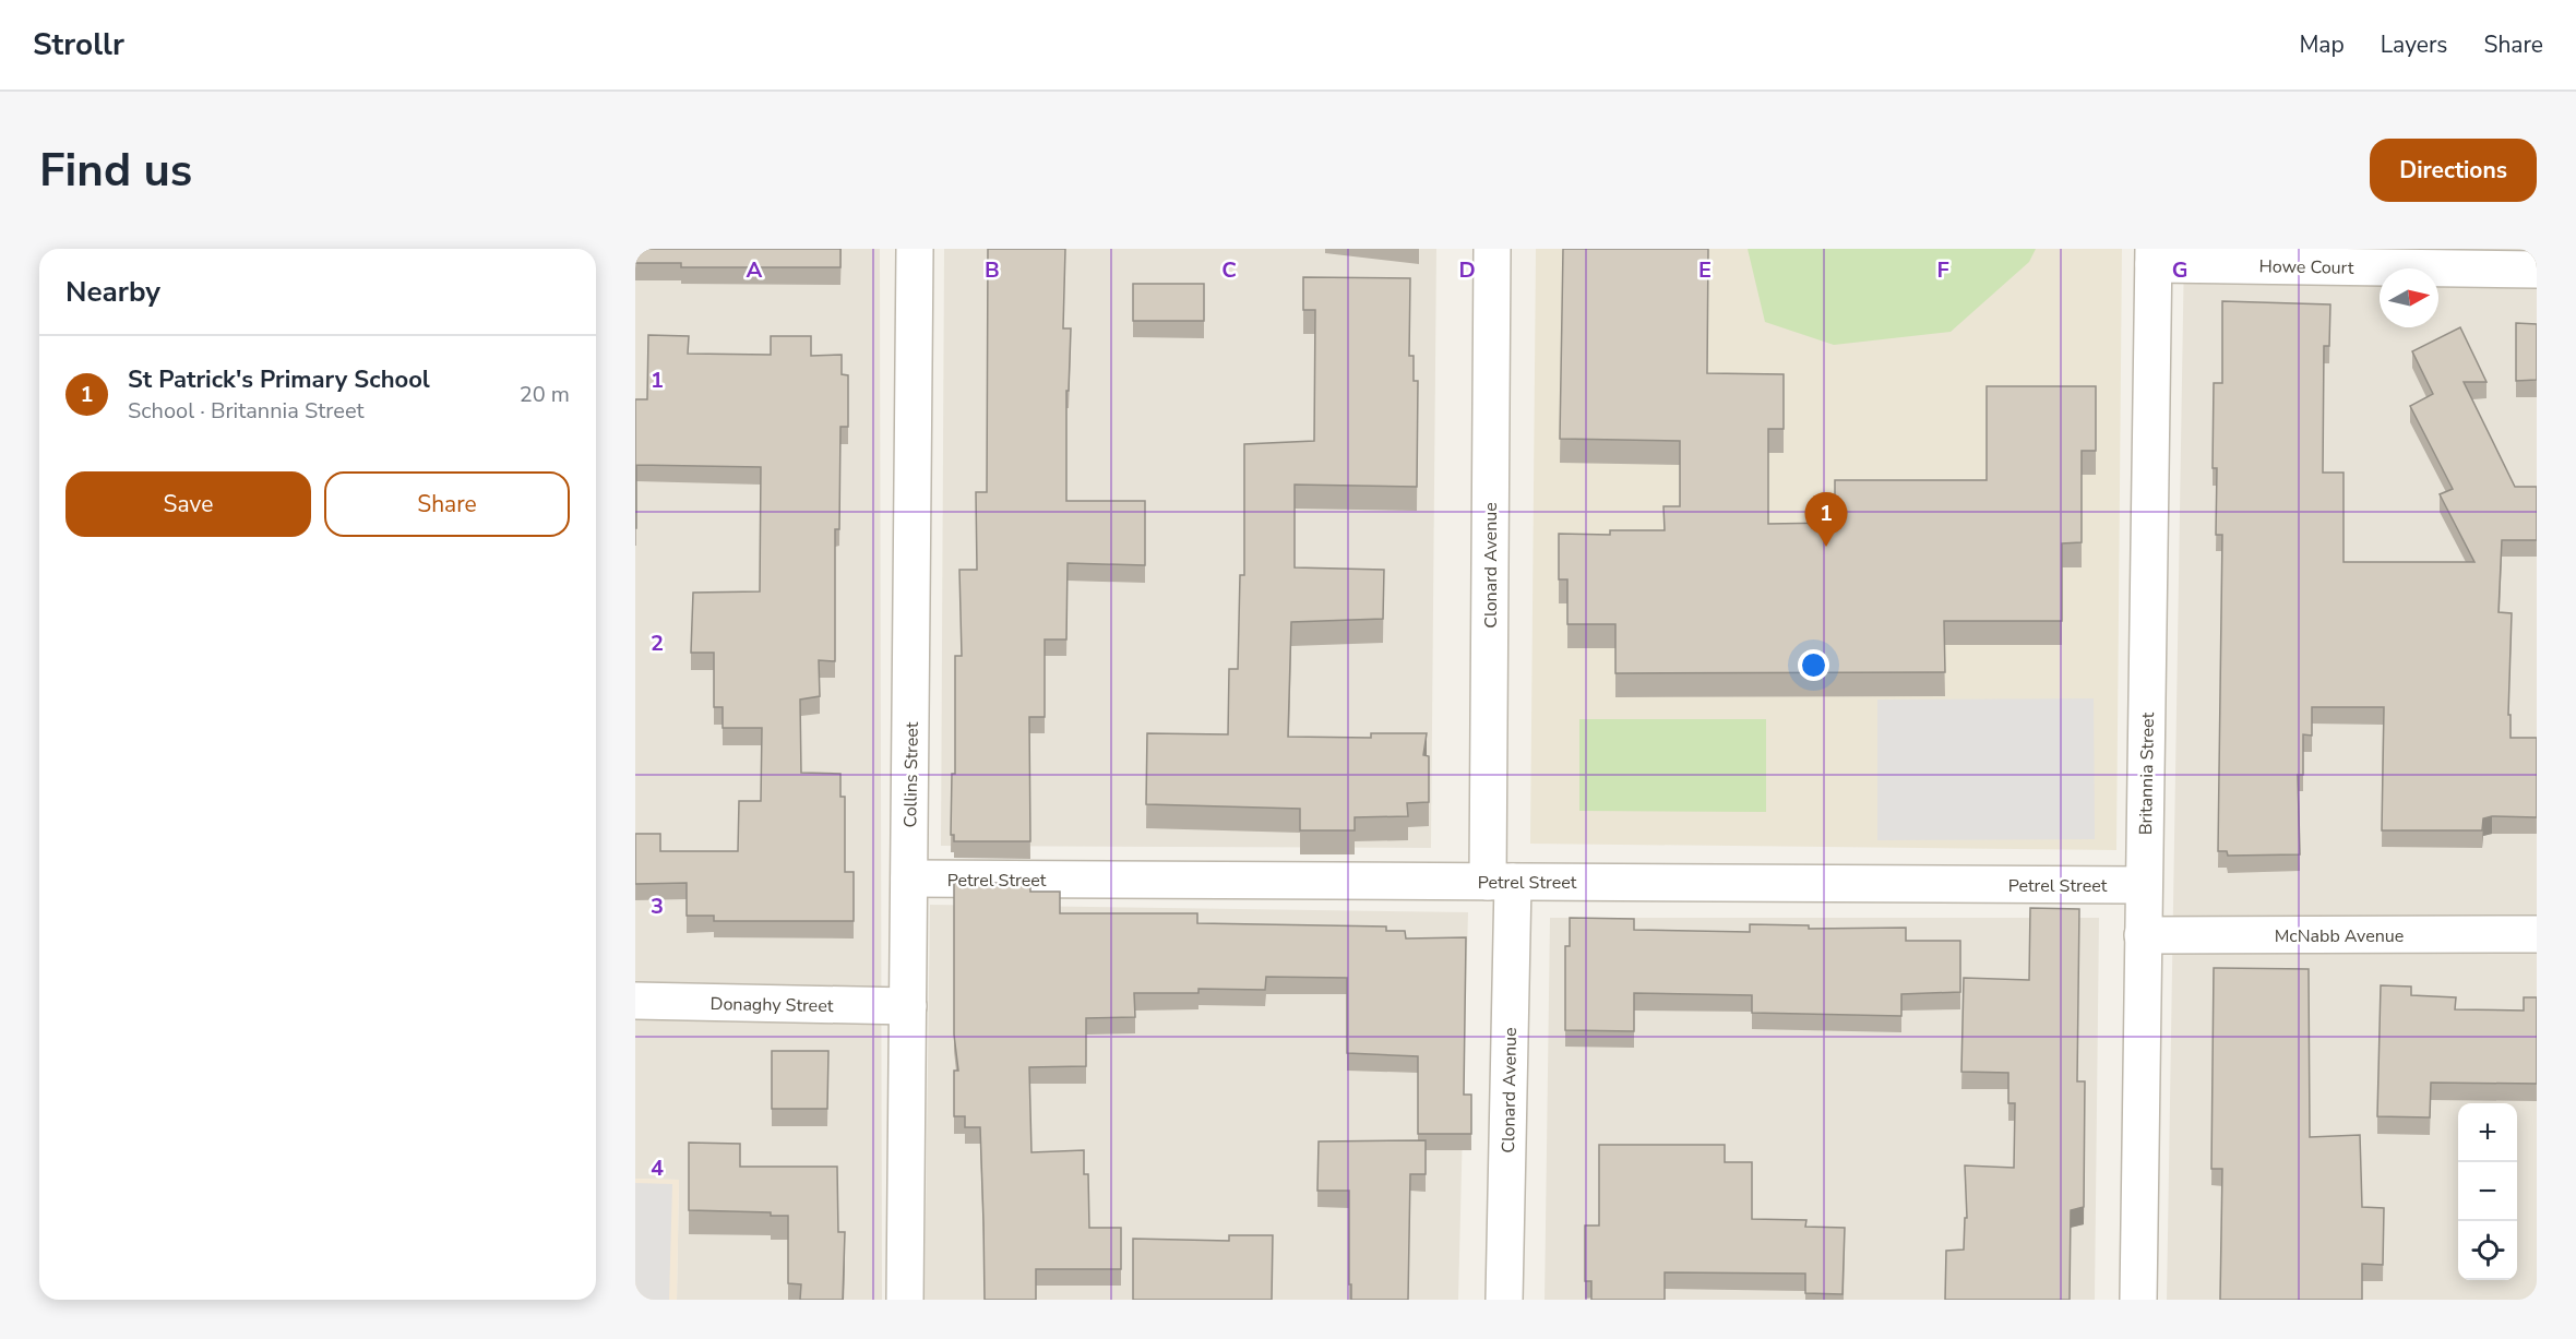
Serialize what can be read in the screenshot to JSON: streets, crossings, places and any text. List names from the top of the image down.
{
  "streets": {
    "street": [
      "Howe Court",
      "Clonard Avenue",
      "Britannia Street",
      "Collins Street",
      "Petrel Street",
      "McNabb Avenue",
      "Donaghy Street"
    ]
  },
  "crossings": [
    ["Howe Court", "Britannia Street"],
    ["Clonard Avenue", "Petrel Street"],
    ["Britannia Street", "Petrel Street"],
    ["Britannia Street", "McNabb Avenue"],
    ["Collins Street", "Petrel Street"],
    ["Collins Street", "Donaghy Street"]
  ],
  "north": "right",
  "page": {
    "header": "Strollr",
    "nav": ["Map", "Layers", "Share"],
    "buttons": [
      "Directions",
      ["Save", "Share"]
    ],
    "title": "Find us",
    "heading": "Nearby",
    "list": [
      {
        "mark": "1",
        "name": "St Patrick's Primary School",
        "note": "School · Britannia Street",
        "value": "20 m"
      }
    ],
    "pins": "1",
    "map_buttons": ["+", "−"]
  },
  "grid": {
    "columns": [
      "A",
      "B",
      "C",
      "D",
      "E",
      "F",
      "G"
    ],
    "rows": [
      "1",
      "2",
      "3",
      "4"
    ]
  }
}
